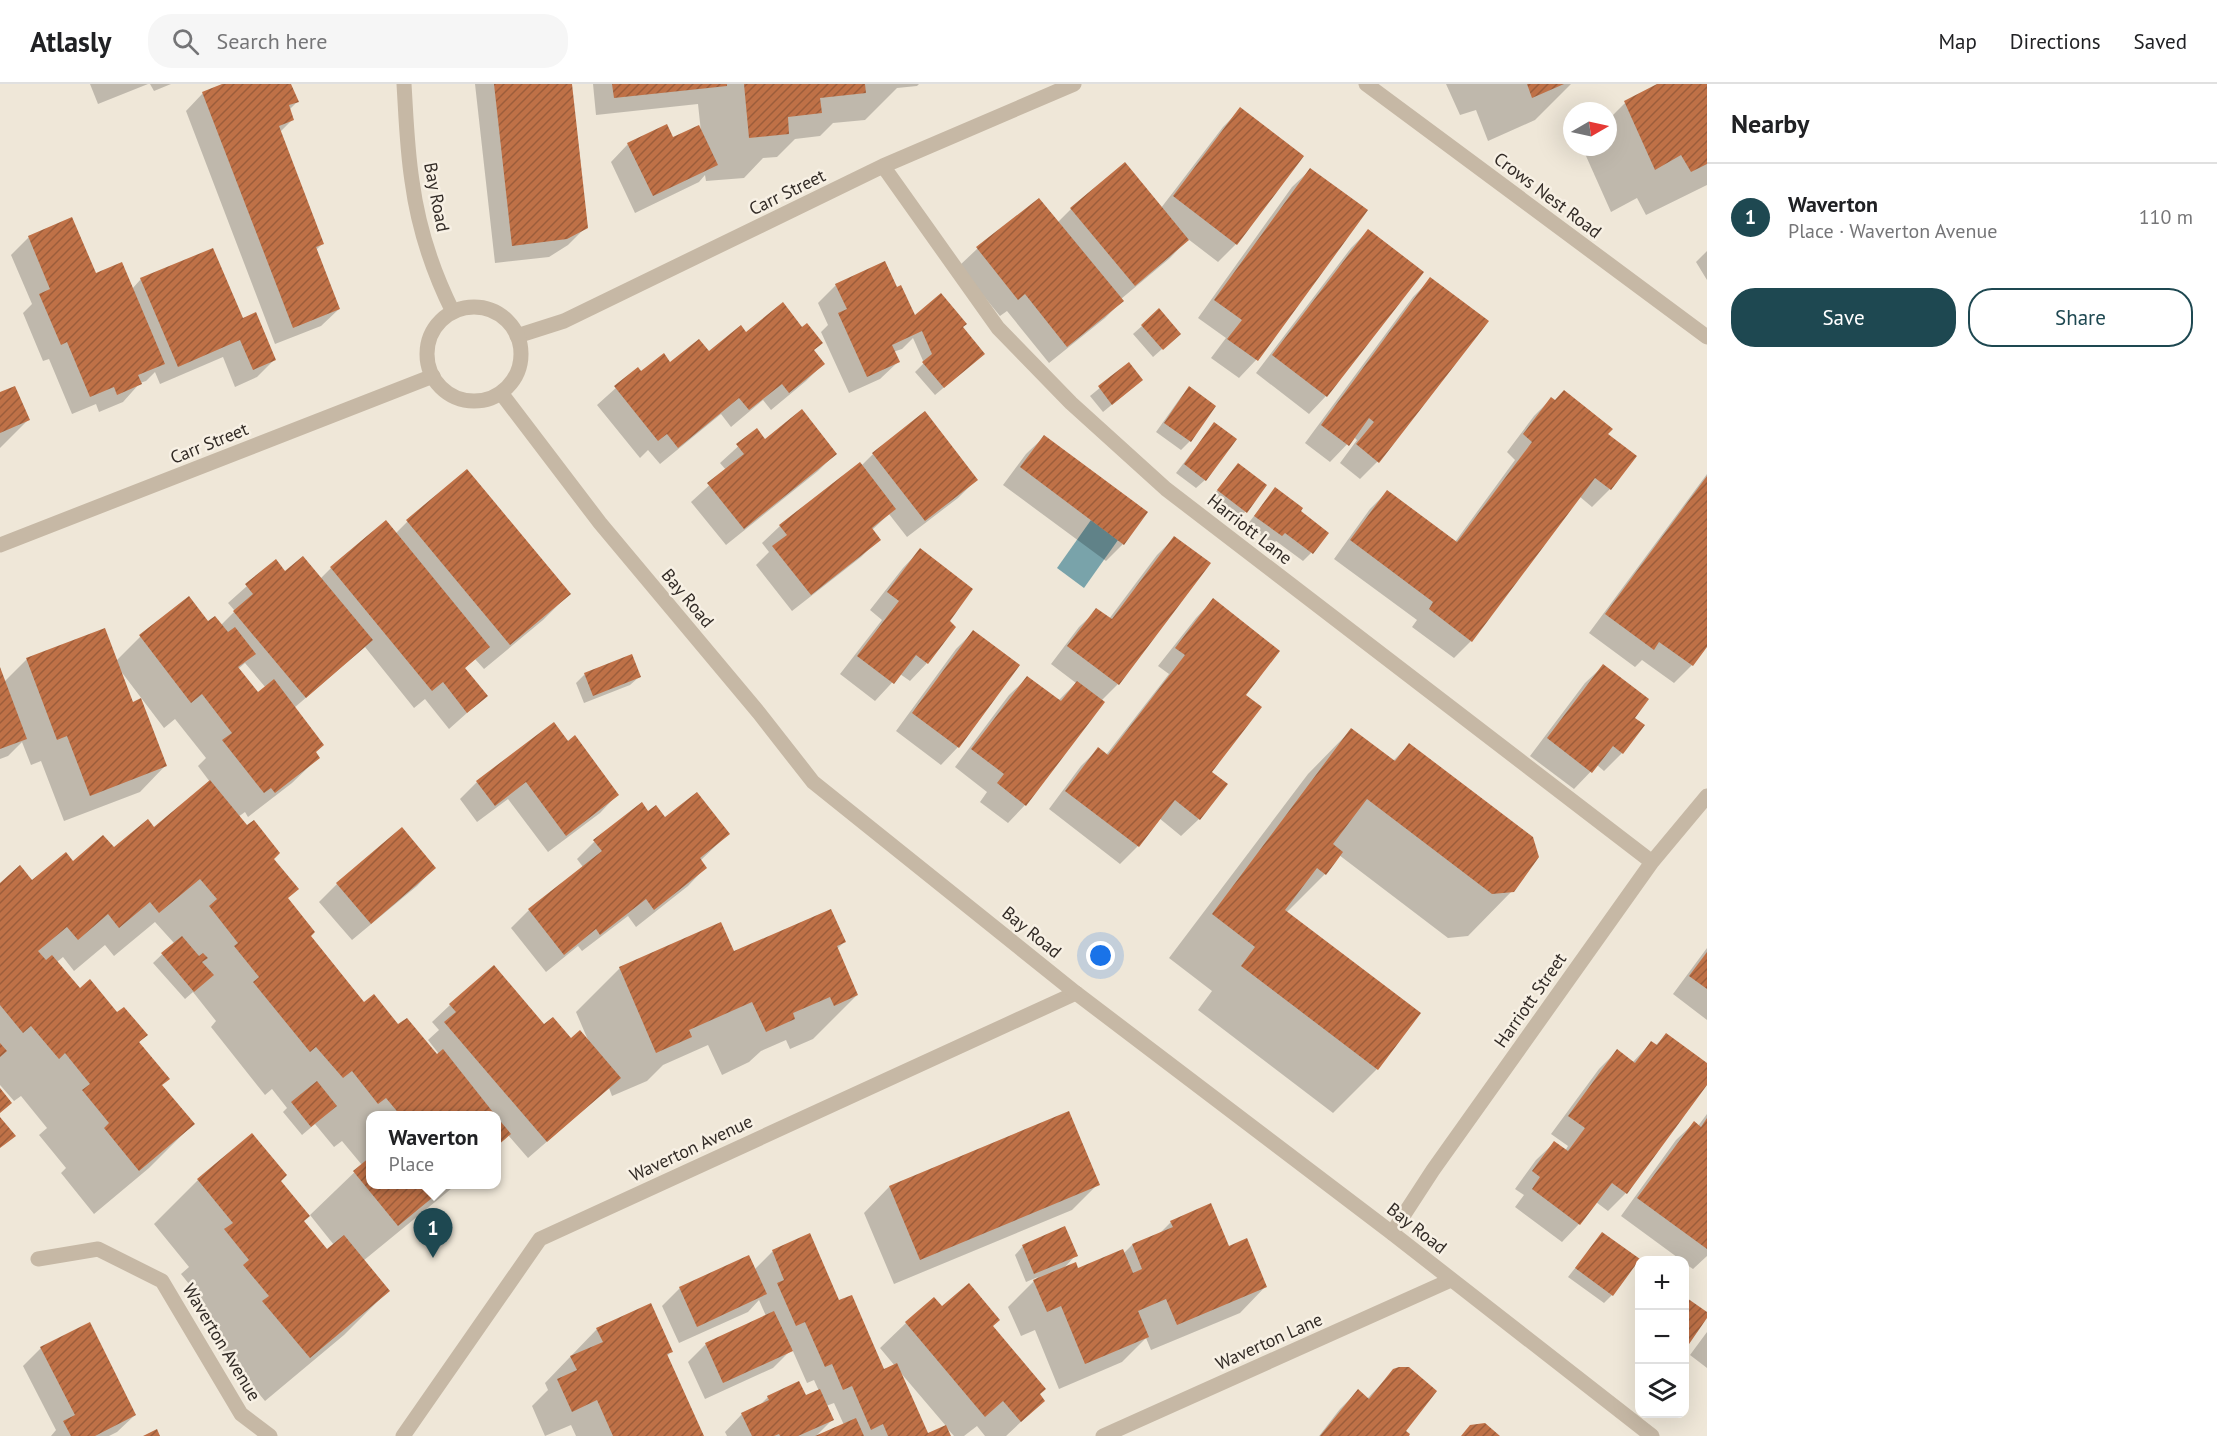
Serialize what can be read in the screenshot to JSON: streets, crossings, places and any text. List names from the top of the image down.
{
  "streets": {
    "street": [
      "Carr Street",
      "Crows Nest Road",
      "Bay Road",
      "Harriott Lane",
      "Harriott Street",
      "Waverton Avenue",
      "Waverton Lane"
    ]
  },
  "crossings": [
    ["Carr Street", "Bay Road"],
    ["Carr Street", "Harriott Lane"],
    ["Bay Road", "Harriott Street"],
    ["Bay Road", "Waverton Avenue"],
    ["Bay Road", "Waverton Lane"],
    ["Harriott Lane", "Harriott Street"]
  ],
  "north": "right",
  "page": {
    "header": "Atlasly",
    "search": "Search here",
    "nav": ["Map", "Directions", "Saved"],
    "heading": "Nearby",
    "list": [
      {
        "mark": "1",
        "name": "Waverton",
        "note": "Place · Waverton Avenue",
        "value": "110 m"
      }
    ],
    "buttons": ["Save", "Share"],
    "popup": ["Waverton", "Place"],
    "pins": "1",
    "map_buttons": ["+", "−"]
  }
}
